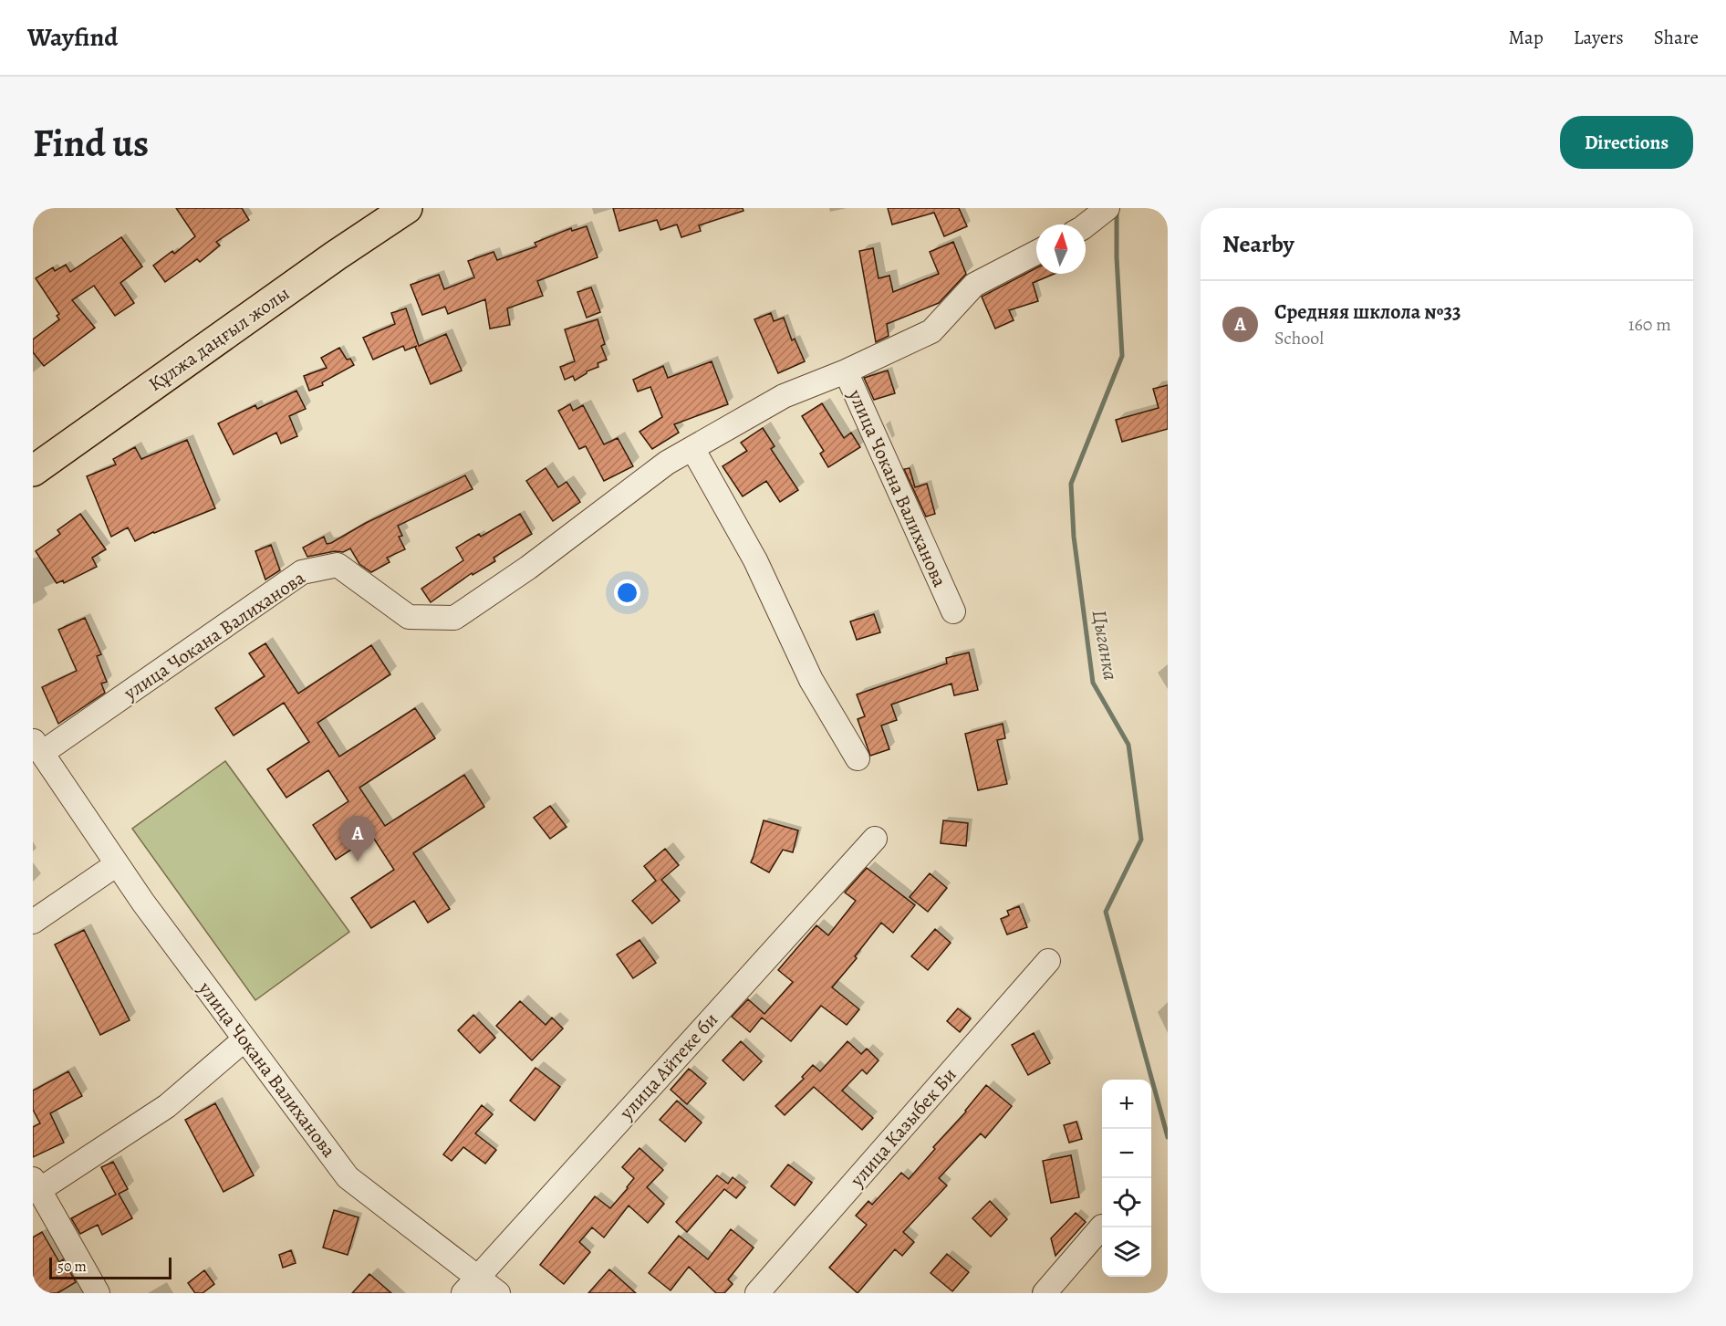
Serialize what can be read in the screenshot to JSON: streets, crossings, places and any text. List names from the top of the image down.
{
  "streets": {
    "main road": ["Құлжа даңғыл жолы"],
    "street": ["улица Чокана Валиханова", "улица Айтеке би", "улица Казыбек Би"]
  },
  "crossings": [
    ["улица Чокана Валиханова", "улица Айтеке би"]
  ],
  "water": ["Цыганка"],
  "scale_bar": "50 m",
  "north": "top",
  "page": {
    "header": "Wayfind",
    "nav": ["Map", "Layers", "Share"],
    "buttons": "Directions",
    "title": "Find us",
    "heading": "Nearby",
    "list": [
      {
        "mark": "A",
        "name": "Средняя шклола №33",
        "note": "School",
        "value": "160 m"
      }
    ],
    "pins": "A",
    "map_buttons": ["+", "−"],
    "scale": "50 m"
  }
}
